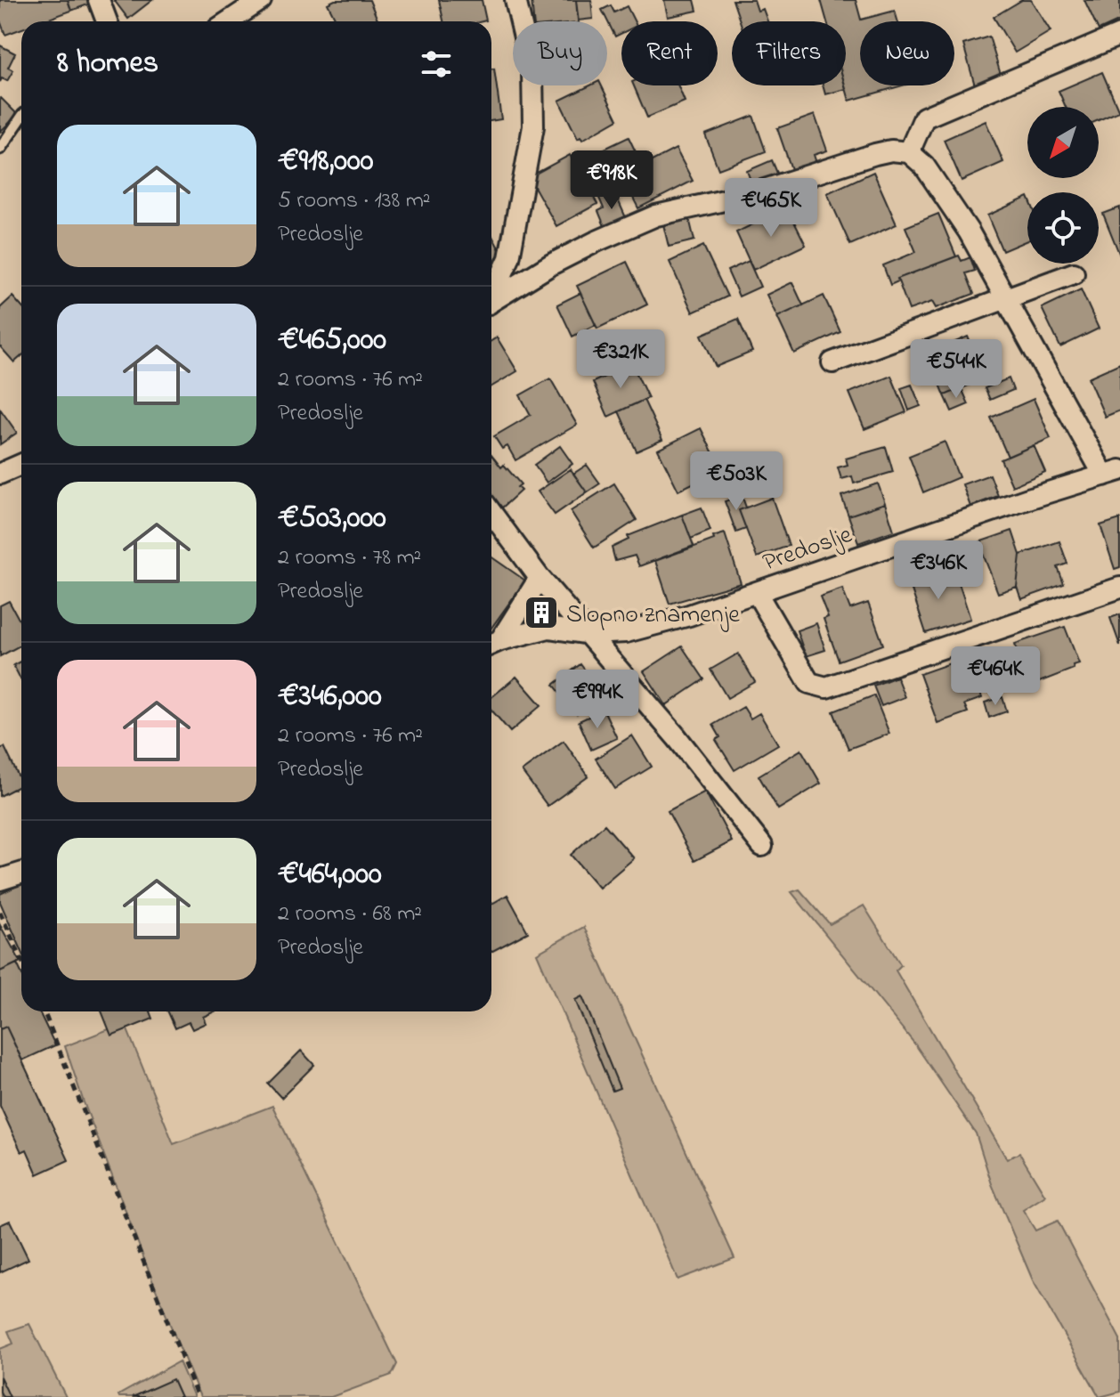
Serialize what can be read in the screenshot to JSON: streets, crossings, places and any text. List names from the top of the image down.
{
  "streets": {
    "street": ["Predoslje"]
  },
  "places": {
    "building": ["Slopno znamenje"]
  },
  "north": "bottom left",
  "page": {
    "chip": [
      "Buy",
      "Rent",
      "Filters",
      "New"
    ],
    "heading": "8 homes",
    "list": [
      {
        "name": "€918,000",
        "note": "5 rooms · 138 m² · Predoslje"
      },
      {
        "name": "€465,000",
        "note": "2 rooms · 76 m² · Predoslje"
      },
      {
        "name": "€503,000",
        "note": "2 rooms · 78 m² · Predoslje"
      },
      {
        "name": "€346,000",
        "note": "2 rooms · 76 m² · Predoslje"
      },
      {
        "name": "€464,000",
        "note": "2 rooms · 68 m² · Predoslje"
      }
    ],
    "price": [
      "€918K",
      "€465K",
      "€321K",
      "€544K",
      "€503K",
      "€346K",
      "€464K",
      "€994K"
    ]
  }
}
